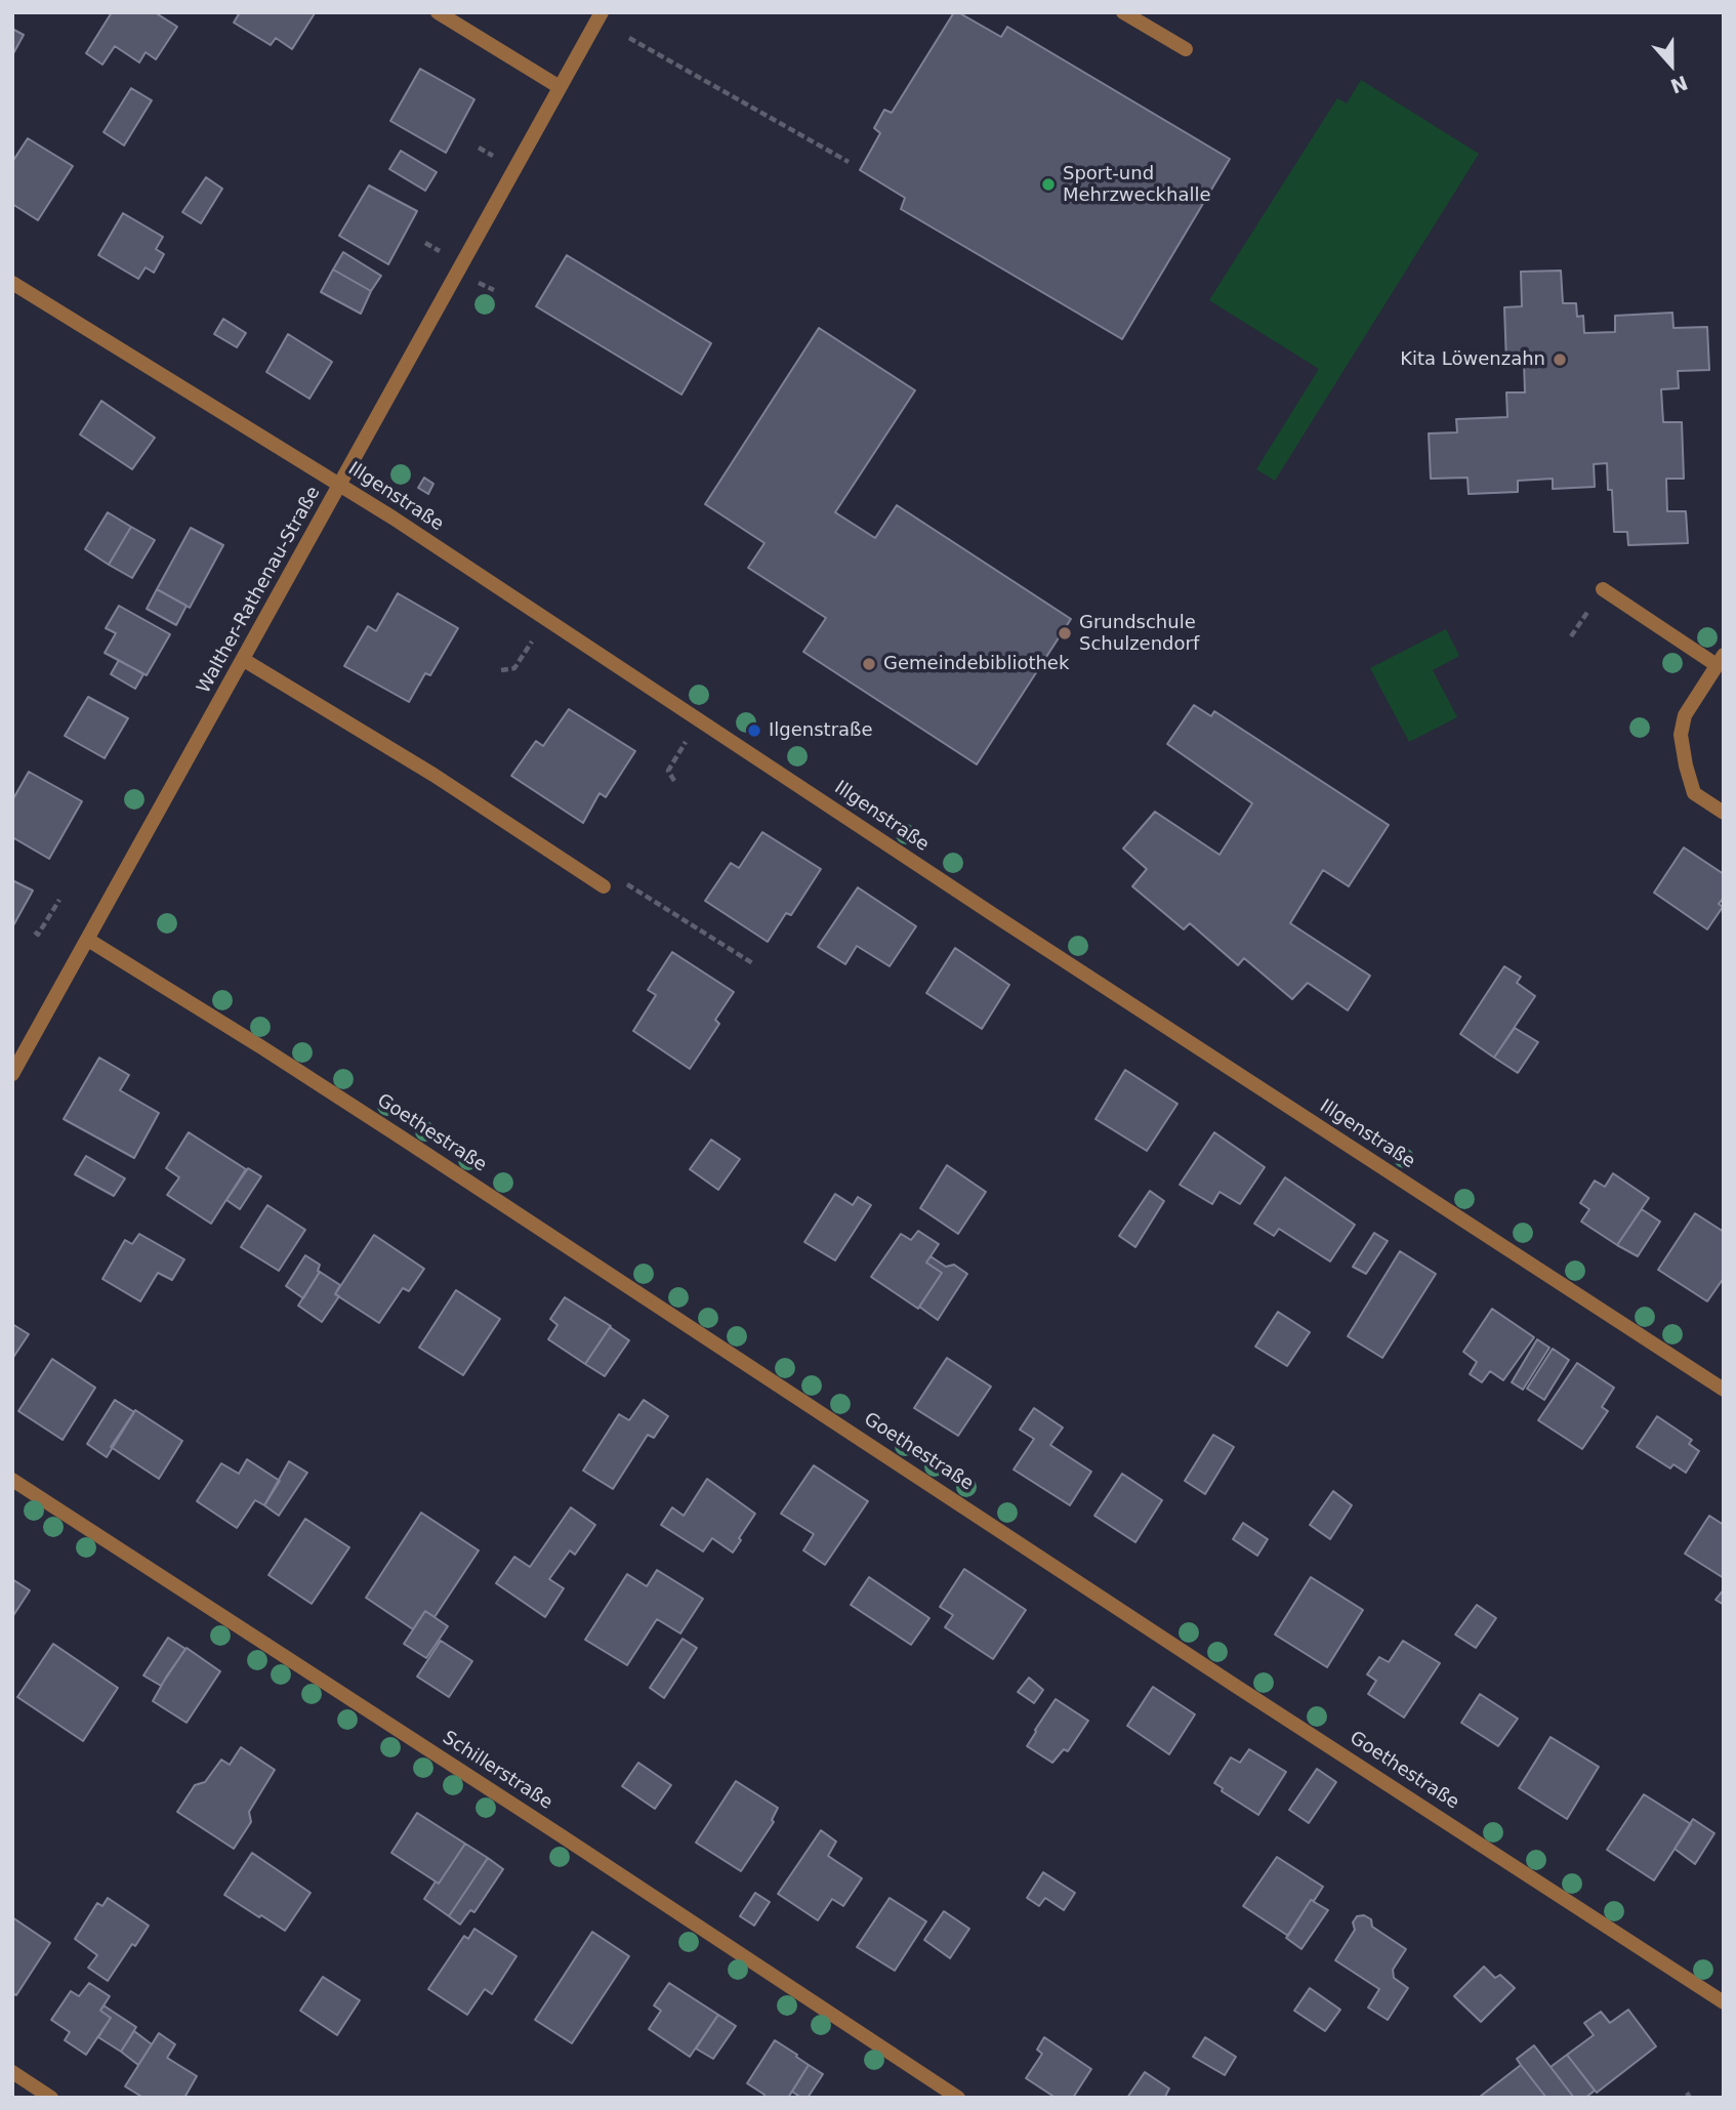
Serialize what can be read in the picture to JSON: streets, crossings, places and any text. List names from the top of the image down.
{
  "streets": {
    "street": [
      "Illgenstraße",
      "Walther-Rathenau-Straße",
      "Goethestraße",
      "Schillerstraße"
    ]
  },
  "crossings": [
    ["Illgenstraße", "Walther-Rathenau-Straße"],
    ["Walther-Rathenau-Straße", "Goethestraße"]
  ],
  "places": [
    "Sport-und Mehrzweckhalle",
    "Kita Löwenzahn",
    "Grundschule Schulzendorf",
    "Gemeindebibliothek",
    "Ilgenstraße"
  ],
  "north": "bottom"
}
